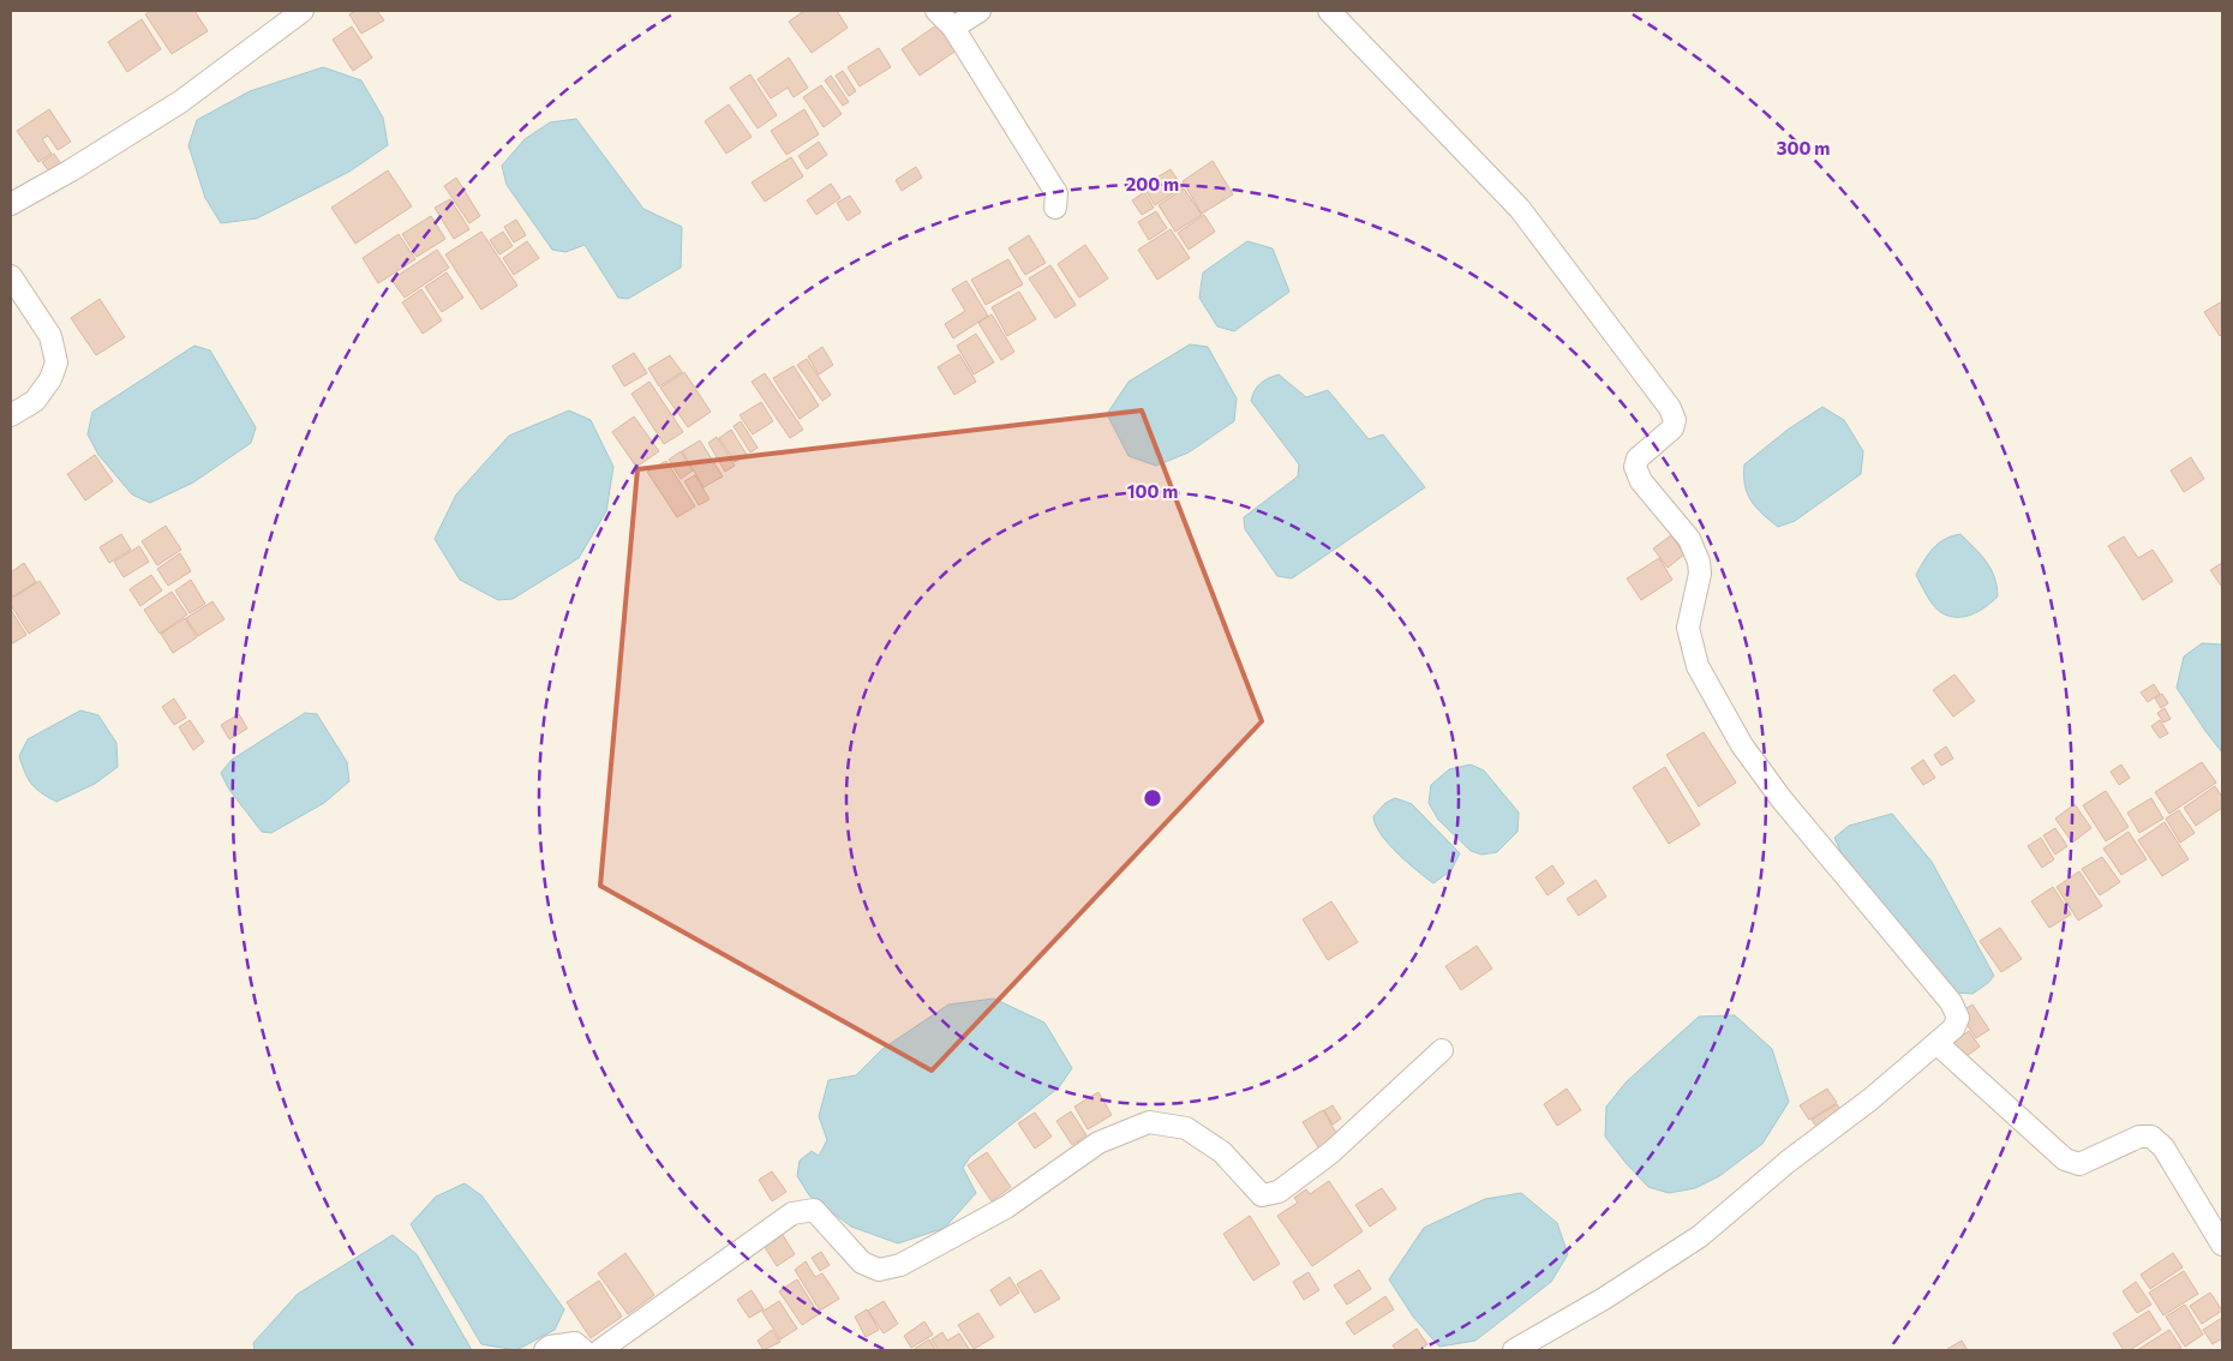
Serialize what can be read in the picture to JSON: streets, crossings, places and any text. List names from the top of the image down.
{
  "rings": ["300 m", "200 m", "100 m"]
}
